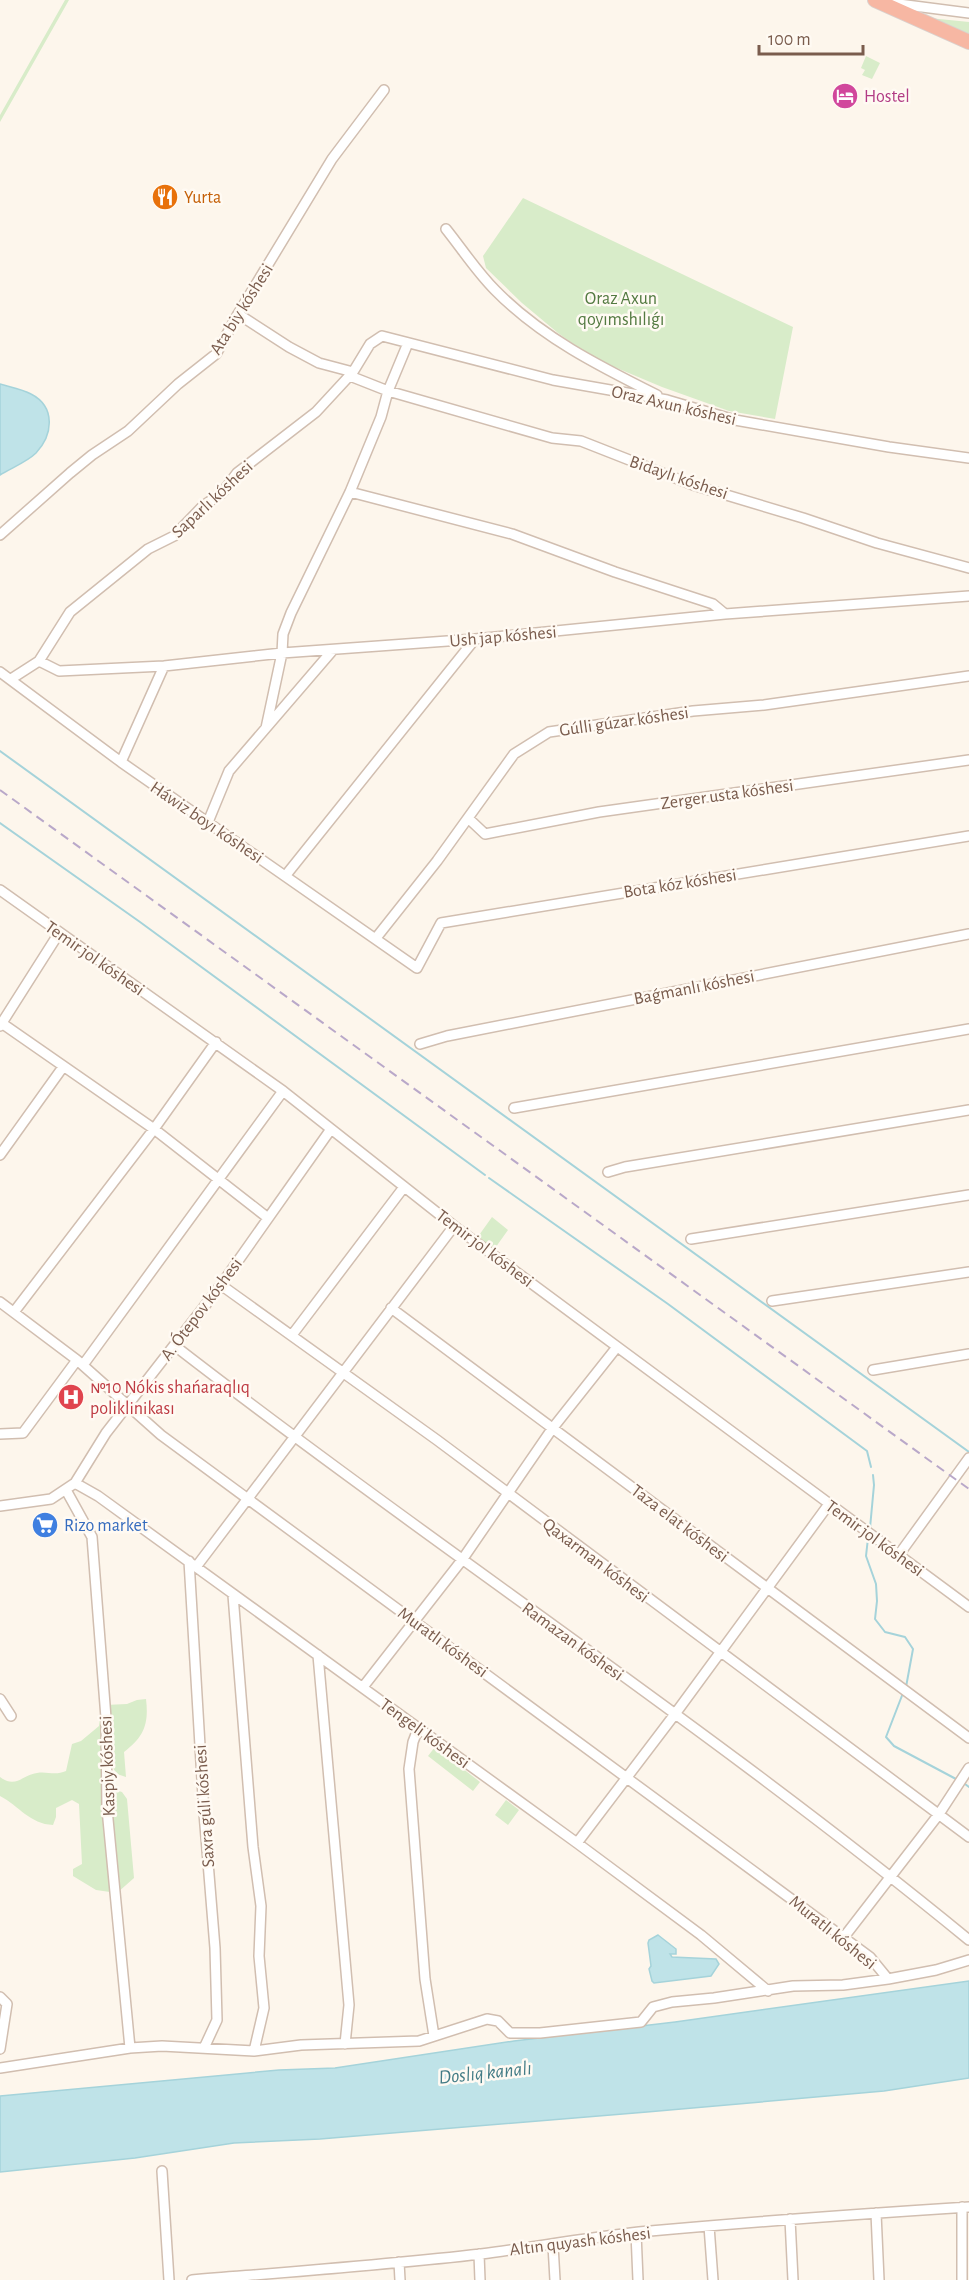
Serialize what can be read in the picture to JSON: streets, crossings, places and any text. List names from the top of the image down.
{
  "streets": {
    "street": [
      "Ata biy kóshesi",
      "Oraz Axun kóshesi",
      "Bidaylı kóshesi",
      "Saparlı kóshesi",
      "Ush jap kóshesi",
      "Gúlli gúzar kóshesi",
      "Zerger usta kóshesi",
      "Háwiz boyı kóshesi",
      "Bota kóz kóshesi",
      "Temir jol kóshesi",
      "Baǵmanlı kóshesi",
      "A. Ótepov kóshesi",
      "Taza elat kóshesi",
      "Qaxarman kóshesi",
      "Ramazan kóshesi",
      "Muratlı kóshesi",
      "Tengeli kóshesi",
      "Kaspiy kóshesi",
      "Saxra gúli kóshesi",
      "Altın quyash kóshesi"
    ]
  },
  "crossings": [
    ["Ata biy kóshesi", "Bidaylı kóshesi"],
    ["Oraz Axun kóshesi", "Saparlı kóshesi"],
    ["Bidaylı kóshesi", "Saparlı kóshesi"],
    ["Saparlı kóshesi", "Ush jap kóshesi"],
    ["Saparlı kóshesi", "Háwiz boyı kóshesi"],
    ["Gúlli gúzar kóshesi", "Zerger usta kóshesi"],
    ["Gúlli gúzar kóshesi", "Háwiz boyı kóshesi"],
    ["Háwiz boyı kóshesi", "Bota kóz kóshesi"],
    ["Temir jol kóshesi", "A. Ótepov kóshesi"],
    ["A. Ótepov kóshesi", "Qaxarman kóshesi"],
    ["A. Ótepov kóshesi", "Ramazan kóshesi"],
    ["A. Ótepov kóshesi", "Muratlı kóshesi"],
    ["A. Ótepov kóshesi", "Tengeli kóshesi"],
    ["A. Ótepov kóshesi", "Kaspiy kóshesi"],
    ["Tengeli kóshesi", "Saxra gúli kóshesi"]
  ],
  "water": ["Doslıq kanalı"],
  "parks": ["Oraz Axun qoyımshılıǵı"],
  "places": {
    "hotel": ["Hostel"],
    "restaurant": ["Yurta"],
    "hospital": ["№10 Nókis shańaraqlıq poliklinikası"],
    "supermarket": ["Rizo market"]
  },
  "scale_bar": "100 m"
}
